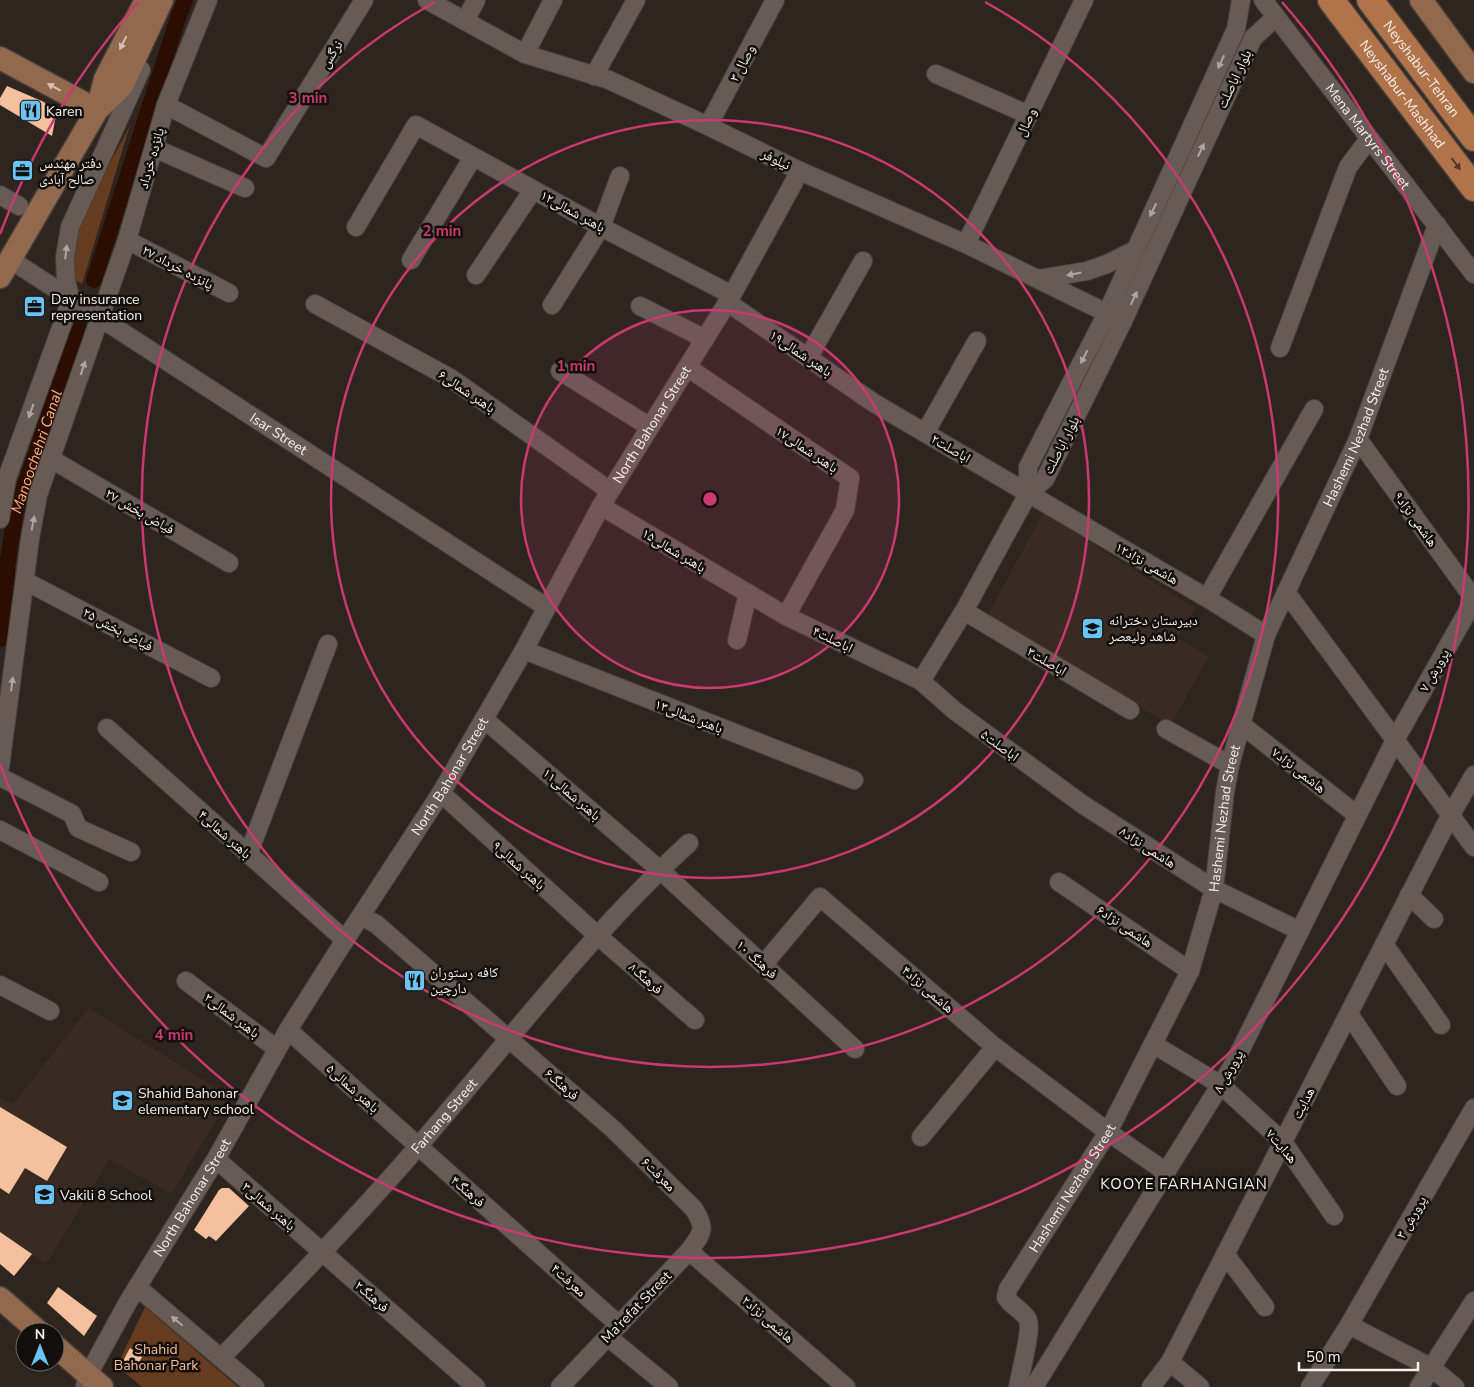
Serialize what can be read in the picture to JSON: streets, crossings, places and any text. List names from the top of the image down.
{
  "streets": {
    "highway": ["Neyshabur-Tehran", "Neyshabur-Mashhad"],
    "street": [
      "نرگس",
      "وصال ۳",
      "بلوار اباصلت",
      "وصال",
      "Mena Martyrs Street",
      "پانزده خرداد",
      "نیلوفر",
      "باهنر شمالی۱۲",
      "پانزده خرداد ۲۷",
      "باهنر شمالی۱۹",
      "باهنر شمالی۶",
      "North Bahonar Street",
      "Isar Street",
      "Hashemi Nezhad Street",
      "اباصلت۲",
      "باهنر شمالی۱۷",
      "فیاض بخش ۲۷",
      "هاشمی نژاد۹",
      "باهنر شمالی۱۵",
      "هاشمی نژاد۱۲",
      "فیاض بخش ۲۵",
      "اباصلت۴",
      "اباصلت۳",
      "پرورش ۷",
      "باهنر شمالی۱۳",
      "اباصلت۵",
      "هاشمی نژاد۷",
      "باهنر شمالی۱۱",
      "باهنر شمالی۴",
      "هاشمی نژاد۸",
      "باهنر شمالی۹",
      "هاشمی نژاد۶",
      "فرهنگ ۱۰",
      "فرهنگ۸",
      "هاشمی نژاد۴",
      "باهنر شمالی۲",
      "پرورش ۸",
      "فرهنگ۶",
      "باهنر شمالی۵",
      "هدایت",
      "Farhang Street",
      "هدایت۷",
      "معرفت۶",
      "فرهنگ۴",
      "باهنر شمالی۳",
      "پرورش ۳",
      "معرفت۴",
      "فرهنگ۲",
      "Ma'refat Street",
      "هاشمی نژاد۲"
    ]
  },
  "crossings": [
    ["نرگس", "پانزده خرداد"],
    ["وصال ۳", "نیلوفر"],
    ["بلوار اباصلت", "Mena Martyrs Street"],
    ["بلوار اباصلت", "نیلوفر"],
    ["بلوار اباصلت", "اباصلت۲"],
    ["بلوار اباصلت", "هاشمی نژاد۱۲"],
    ["وصال", "نیلوفر"],
    ["Mena Martyrs Street", "Hashemi Nezhad Street"],
    ["پانزده خرداد", "پانزده خرداد ۲۷"],
    ["پانزده خرداد", "Isar Street"],
    ["پانزده خرداد", "فیاض بخش ۲۷"],
    ["پانزده خرداد", "فیاض بخش ۲۵"],
    ["نیلوفر", "North Bahonar Street"],
    ["باهنر شمالی۱۲", "باهنر شمالی۱۹"],
    ["باهنر شمالی۱۲", "North Bahonar Street"],
    ["باهنر شمالی۱۹", "North Bahonar Street"],
    ["باهنر شمالی۱۹", "اباصلت۲"],
    ["باهنر شمالی۶", "North Bahonar Street"],
    ["باهنر شمالی۶", "باهنر شمالی۱۵"],
    ["North Bahonar Street", "Isar Street"],
    ["North Bahonar Street", "باهنر شمالی۱۷"],
    ["North Bahonar Street", "باهنر شمالی۱۵"],
    ["North Bahonar Street", "باهنر شمالی۱۳"],
    ["North Bahonar Street", "باهنر شمالی۱۱"],
    ["North Bahonar Street", "باهنر شمالی۴"],
    ["North Bahonar Street", "باهنر شمالی۹"],
    ["North Bahonar Street", "باهنر شمالی۲"],
    ["North Bahonar Street", "فرهنگ۶"],
    ["North Bahonar Street", "باهنر شمالی۵"],
    ["North Bahonar Street", "باهنر شمالی۳"],
    ["Hashemi Nezhad Street", "هاشمی نژاد۹"],
    ["Hashemi Nezhad Street", "هاشمی نژاد۱۲"],
    ["Hashemi Nezhad Street", "هاشمی نژاد۷"],
    ["Hashemi Nezhad Street", "هاشمی نژاد۸"],
    ["Hashemi Nezhad Street", "هاشمی نژاد۶"],
    ["Hashemi Nezhad Street", "هاشمی نژاد۴"],
    ["Hashemi Nezhad Street", "هدایت۷"],
    ["اباصلت۲", "هاشمی نژاد۱۲"],
    ["باهنر شمالی۱۷", "اباصلت۴"],
    ["هاشمی نژاد۹", "پرورش ۷"],
    ["باهنر شمالی۱۵", "اباصلت۴"],
    ["اباصلت۴", "اباصلت۵"],
    ["پرورش ۷", "پرورش ۸"],
    ["اباصلت۵", "هاشمی نژاد۸"],
    ["هاشمی نژاد۷", "پرورش ۸"],
    ["باهنر شمالی۱۱", "فرهنگ ۱۰"],
    ["باهنر شمالی۱۱", "Farhang Street"],
    ["هاشمی نژاد۸", "پرورش ۸"],
    ["باهنر شمالی۹", "فرهنگ۸"],
    ["باهنر شمالی۹", "Farhang Street"],
    ["فرهنگ ۱۰", "هاشمی نژاد۴"],
    ["فرهنگ ۱۰", "Farhang Street"],
    ["فرهنگ۸", "Farhang Street"],
    ["هاشمی نژاد۴", "پرورش ۸"],
    ["پرورش ۸", "هدایت۷"],
    ["فرهنگ۶", "Farhang Street"],
    ["فرهنگ۶", "معرفت۶"],
    ["باهنر شمالی۵", "Farhang Street"],
    ["باهنر شمالی۵", "فرهنگ۴"],
    ["هدایت", "هدایت۷"],
    ["Farhang Street", "فرهنگ۴"],
    ["Farhang Street", "باهنر شمالی۳"],
    ["Farhang Street", "فرهنگ۲"],
    ["معرفت۶", "Ma'refat Street"],
    ["فرهنگ۴", "معرفت۴"],
    ["باهنر شمالی۳", "فرهنگ۲"],
    ["معرفت۴", "Ma'refat Street"],
    ["Ma'refat Street", "هاشمی نژاد۲"]
  ],
  "one_way": ["Neyshabur-Mashhad"],
  "districts": ["KOOYE FARHANGIAN"],
  "water": ["Manoochehri Canal"],
  "parks": ["Shahid Bahonar Park"],
  "places": {
    "restaurant": ["Karen", "کافه رستوران دارچین"],
    "office": ["دفتر مهندس صالح آبادی", "Day insurance representation"],
    "school or university": ["دبیرستان دخترانه شاهد ولیعصر", "Shahid Bahonar elementary school", "Vakili 8 School"]
  },
  "scale_bar": "50 m",
  "north": "top",
  "rings": [
    "3 min",
    "2 min",
    "1 min",
    "4 min"
  ]
}
